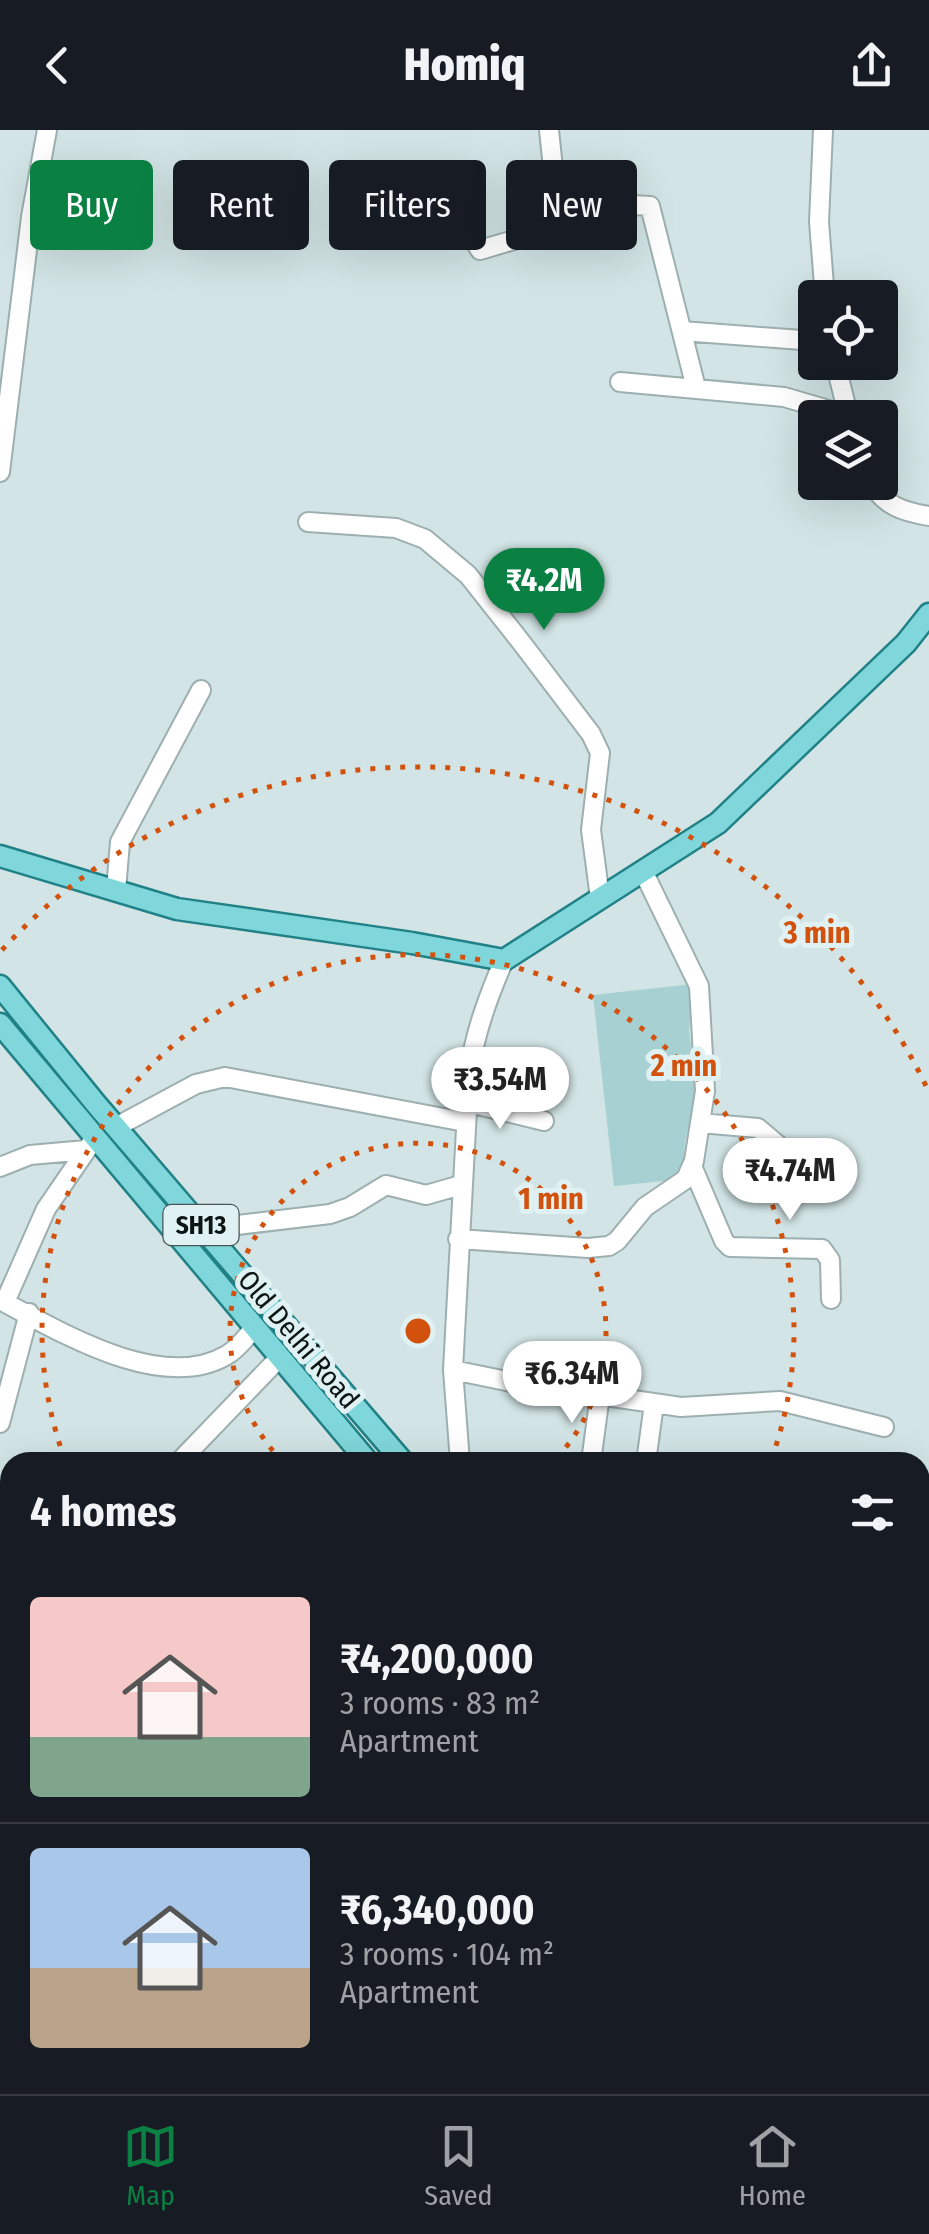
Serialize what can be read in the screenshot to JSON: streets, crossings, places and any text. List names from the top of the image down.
{
  "streets": {
    "main road": ["SH13", "Old Delhi Road"]
  },
  "page": {
    "header": "Homiq",
    "chip": [
      "Buy",
      "Rent",
      "Filters",
      "New"
    ],
    "price": [
      "₹4.2M",
      "₹3.54M",
      "₹4.74M",
      "₹6.34M"
    ],
    "heading": "4 homes",
    "list": [
      {
        "name": "₹4,200,000",
        "note": "3 rooms · 83 m² · Apartment"
      },
      {
        "name": "₹6,340,000",
        "note": "3 rooms · 104 m² · Apartment"
      }
    ],
    "tabs": ["Map", "Saved", "Home"]
  },
  "rings": ["3 min", "2 min", "1 min"]
}
